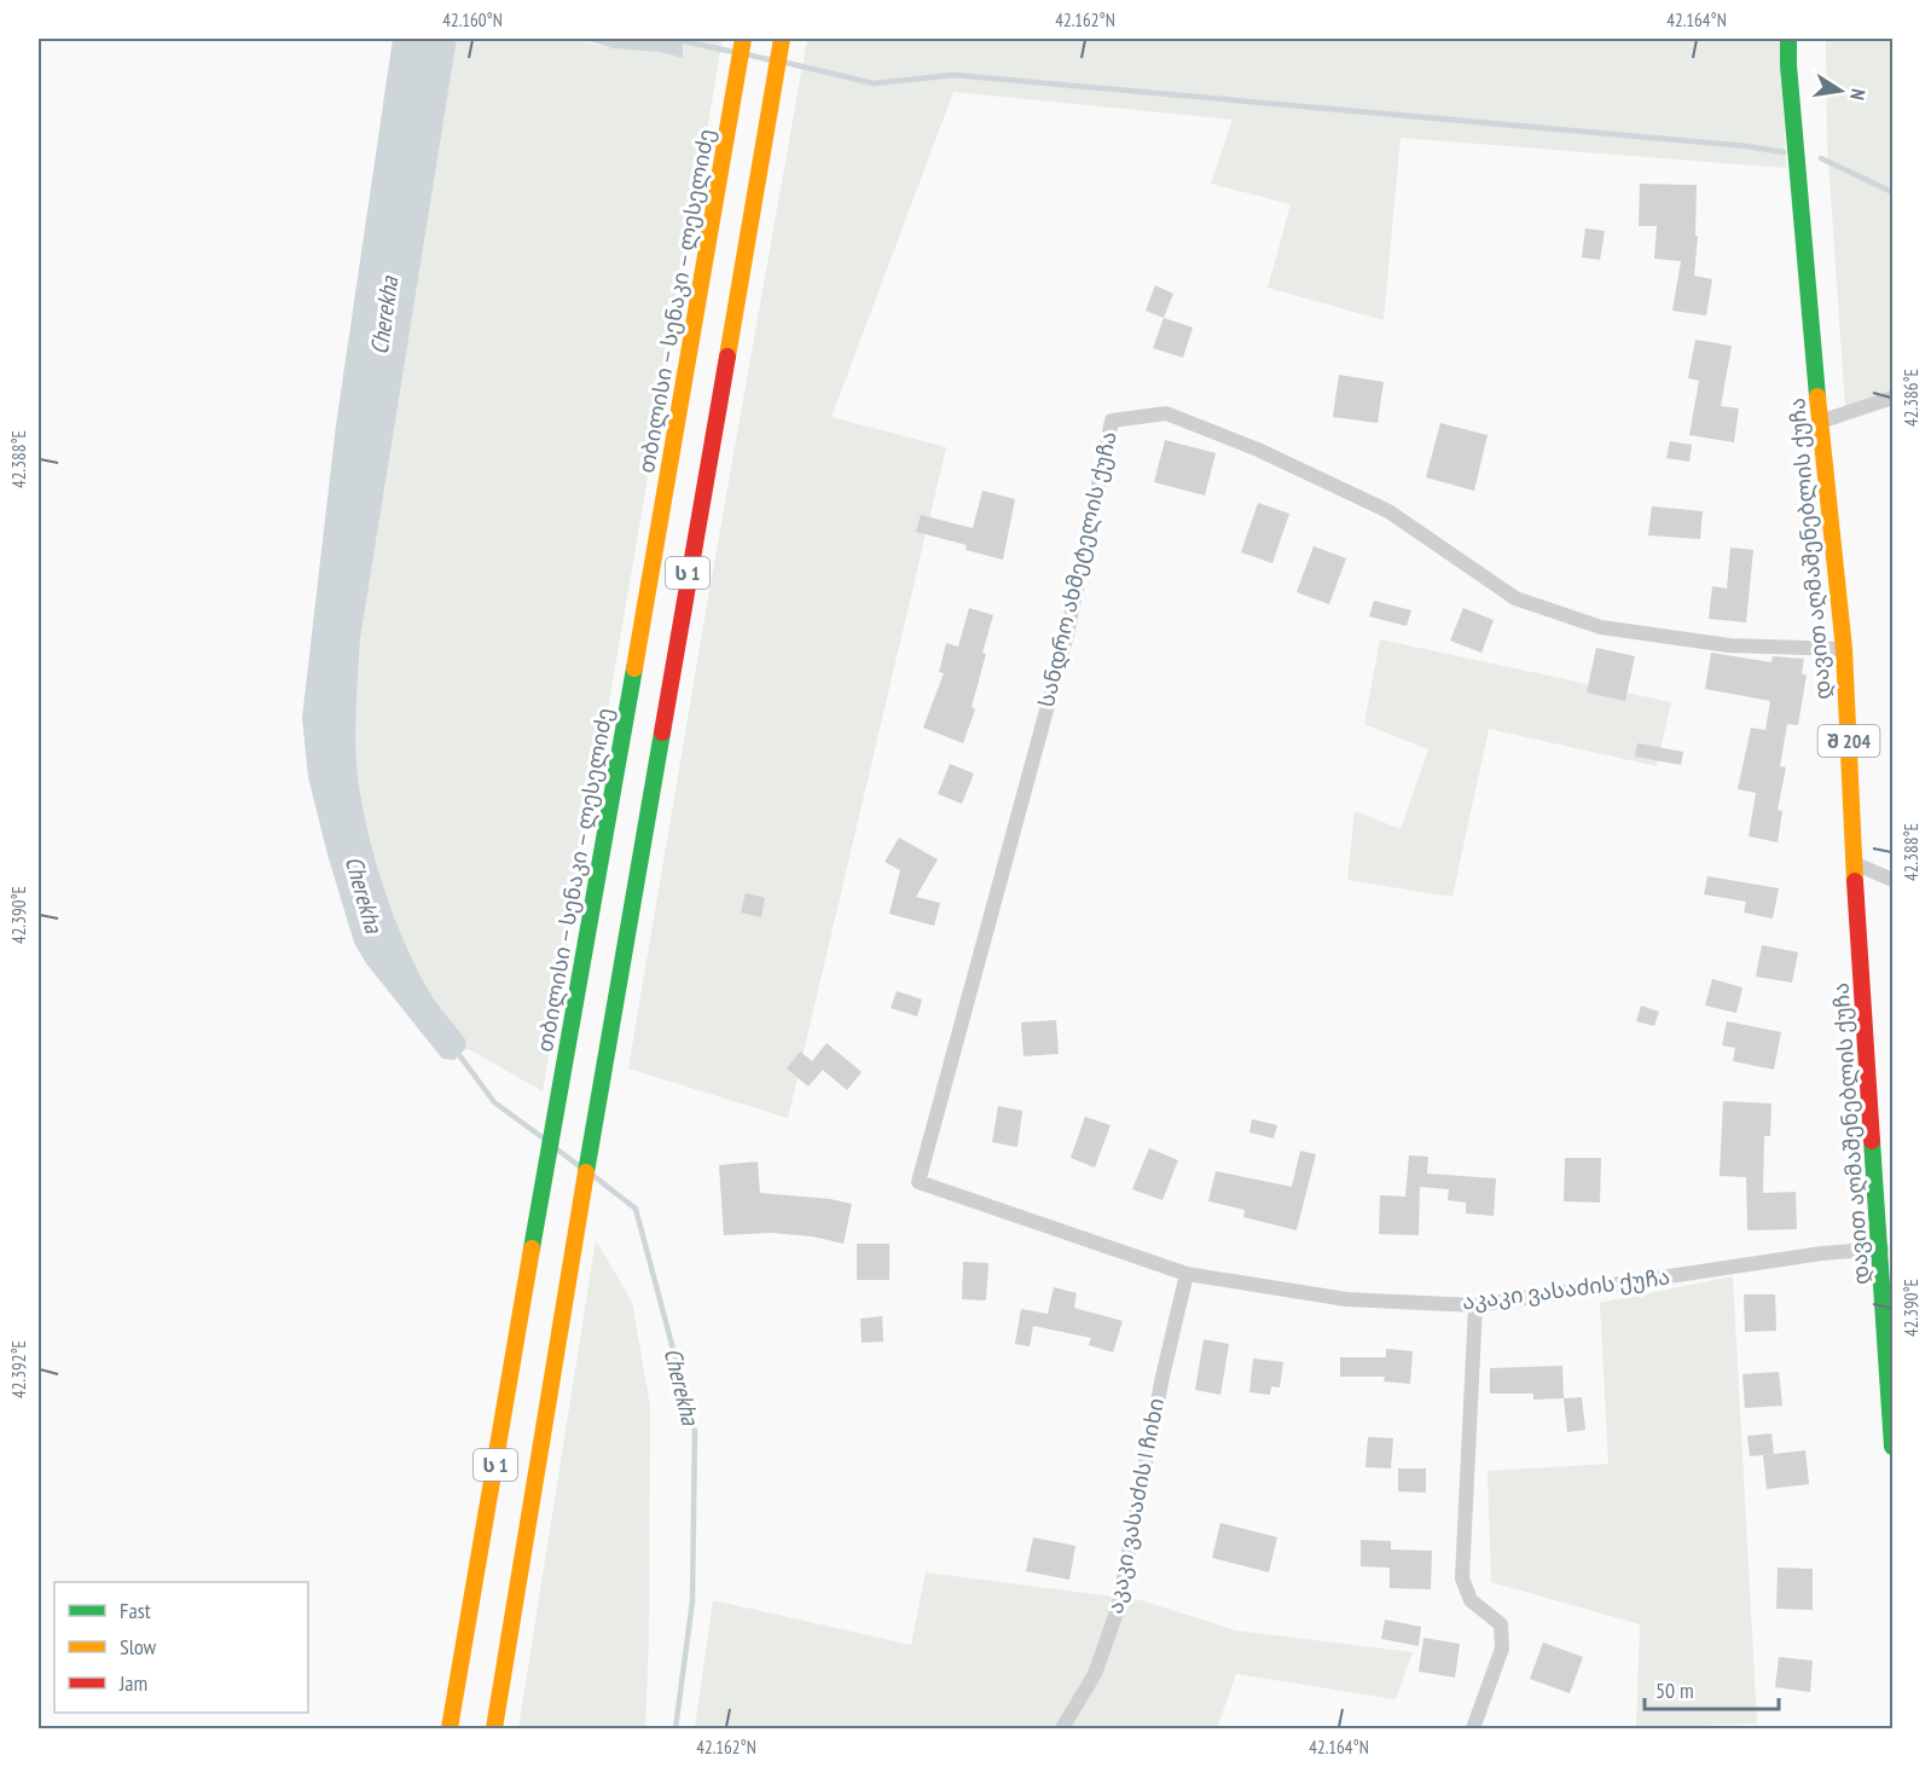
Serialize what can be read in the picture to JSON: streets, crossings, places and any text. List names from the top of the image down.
{
  "streets": {
    "main road": [
      "თბილისი — სენაკი — ლესელიძე",
      "დავით აღმაშენებლის ქუჩა",
      "ს 1",
      "შ 204"
    ],
    "street": ["სანდრო ახმეტელის ქუჩა", "აკაკი ვასაძის ქუჩა", "აკაკი ვასაძის I ჩიხი"]
  },
  "crossings": [
    ["დავით აღმაშენებლის ქუჩა", "სანდრო ახმეტელის ქუჩა"],
    ["დავით აღმაშენებლის ქუჩა", "აკაკი ვასაძის ქუჩა"],
    ["სანდრო ახმეტელის ქუჩა", "აკაკი ვასაძის ქუჩა"],
    ["აკაკი ვასაძის ქუჩა", "აკაკი ვასაძის I ჩიხი"]
  ],
  "water": ["Cherekha"],
  "legend": ["Fast", "Slow", "Jam"],
  "scale_bar": "50 m",
  "north": "right",
  "coordinates": [
    "42.160°N",
    "42.162°N",
    "42.164°N",
    "42.386°E",
    "42.388°E",
    "42.390°E",
    "42.392°E"
  ]
}
